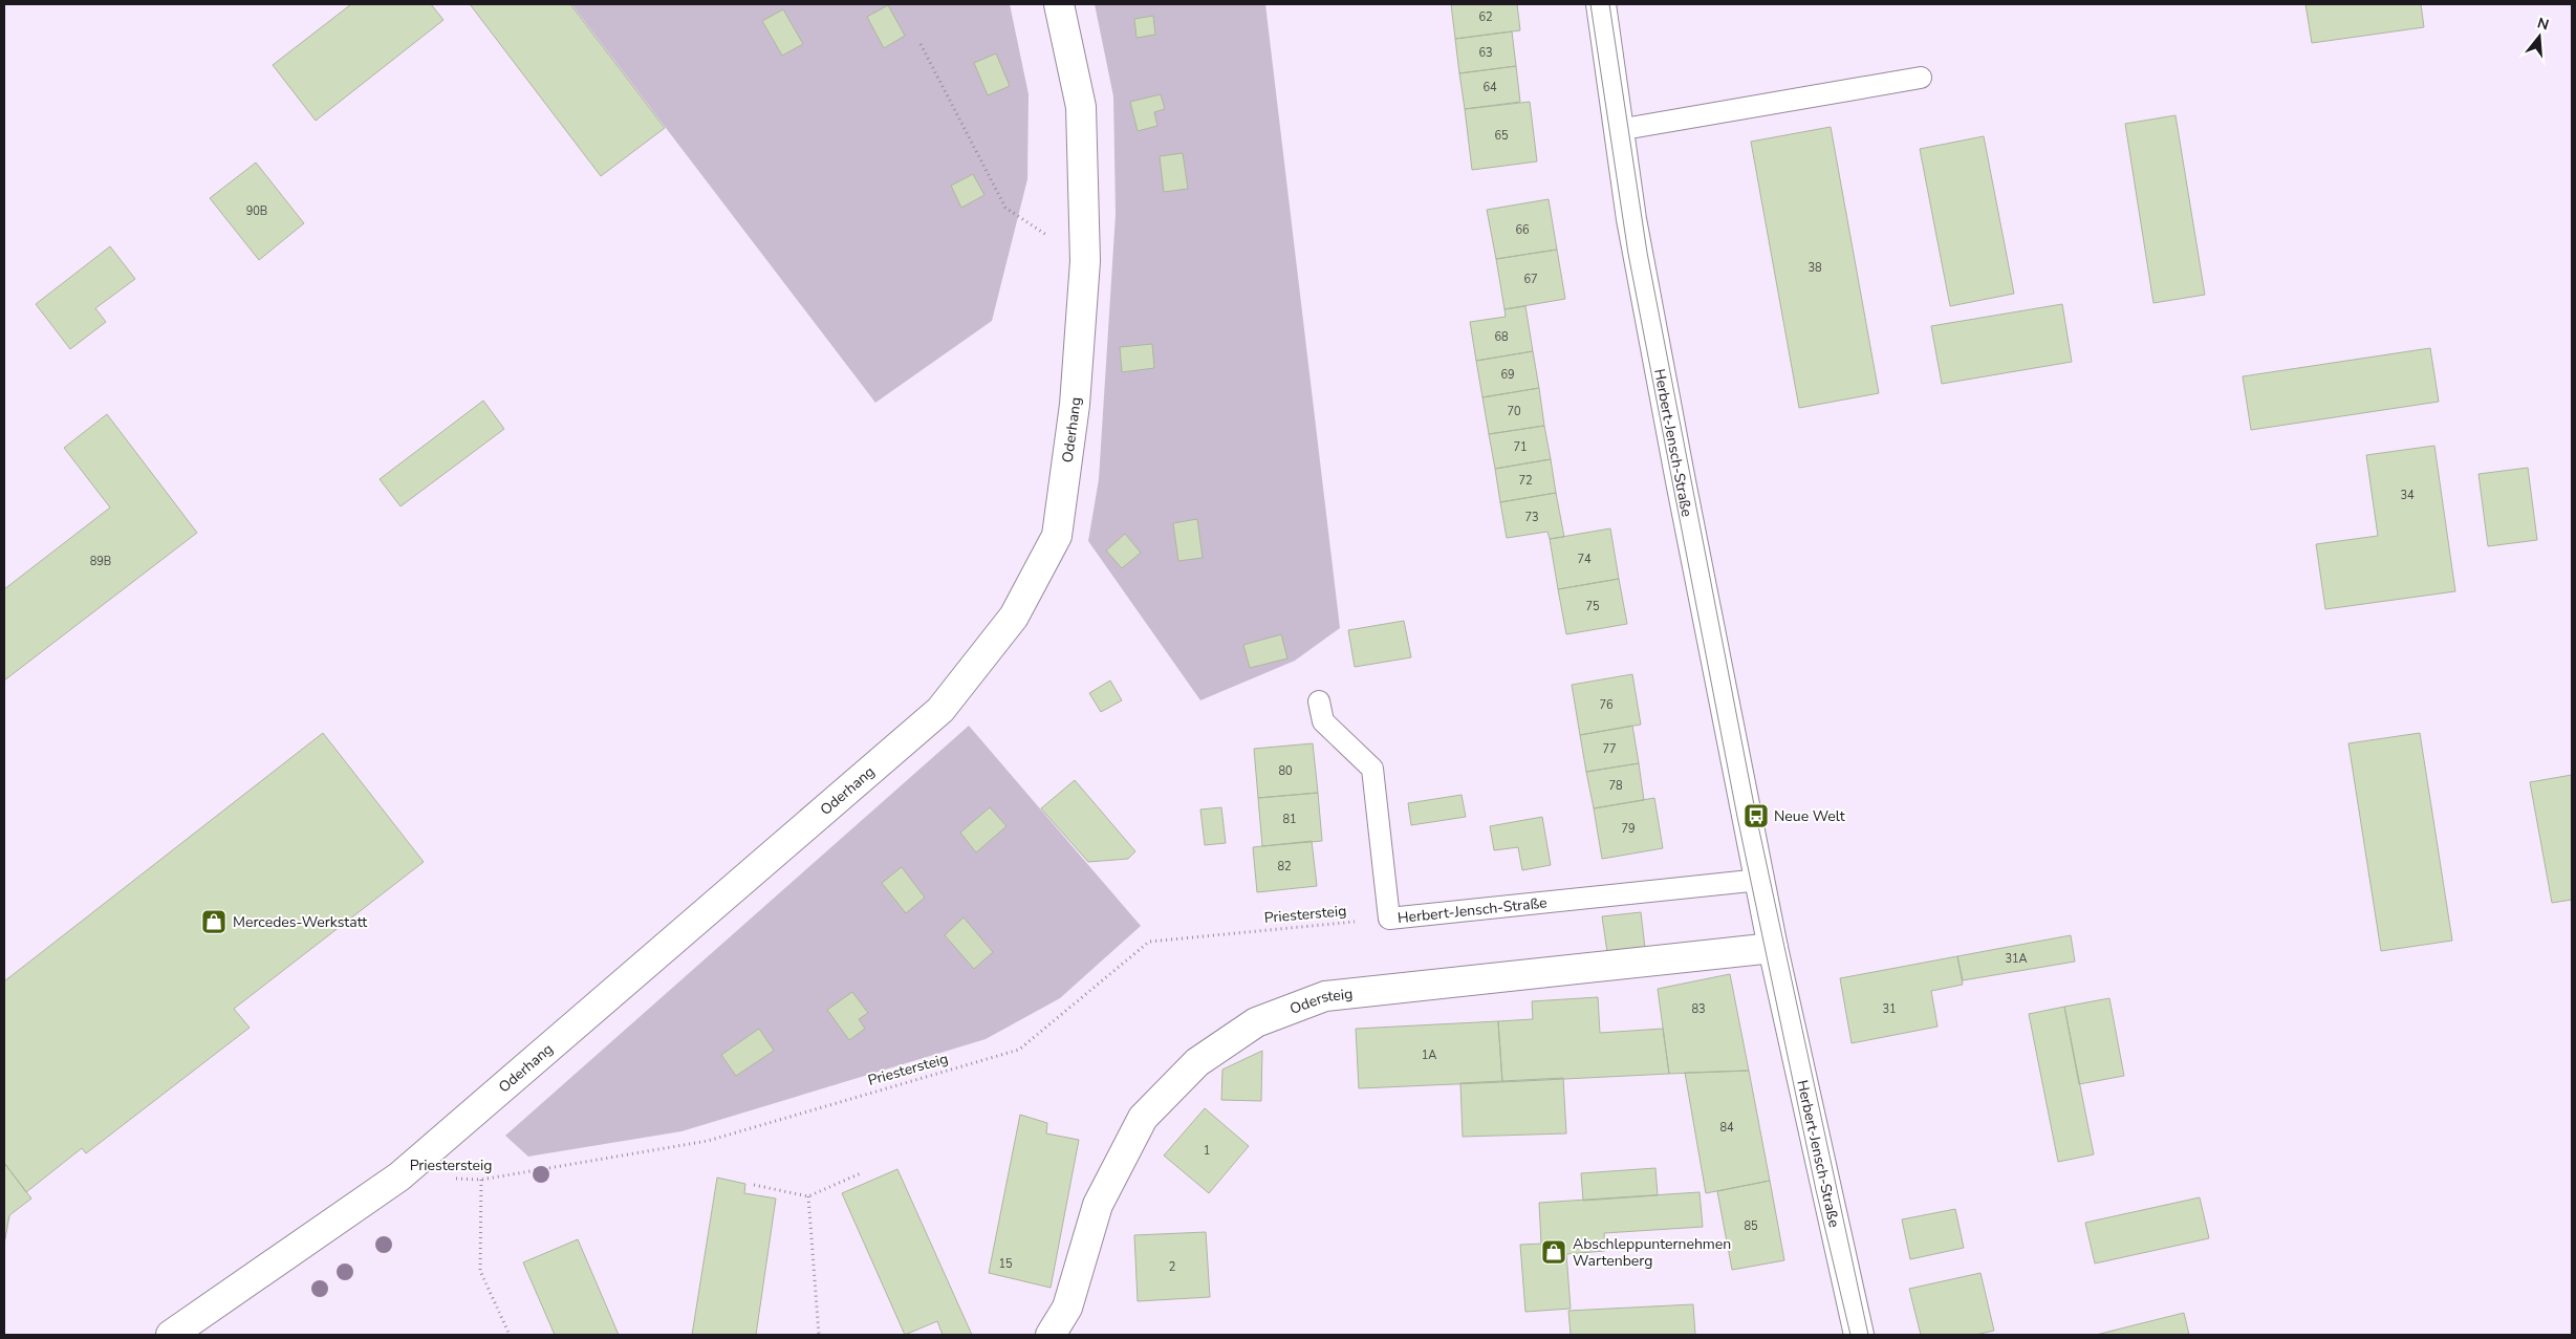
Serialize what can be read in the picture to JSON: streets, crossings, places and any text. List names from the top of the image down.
{
  "streets": {
    "street": ["Oderhang", "Herbert-Jensch-Straße", "Odersteig"],
    "path": ["Priestersteig"]
  },
  "crossings": [
    ["Oderhang", "Priestersteig"],
    ["Herbert-Jensch-Straße", "Priestersteig"],
    ["Herbert-Jensch-Straße", "Odersteig"]
  ],
  "places": {
    "bus stop": ["Neue Welt"],
    "shop": ["Mercedes-Werkstatt", "Abschleppunternehmen Wartenberg"]
  },
  "house_numbers": [
    "62",
    "63",
    "64",
    "65",
    "90B",
    "66",
    "38",
    "67",
    "68",
    "69",
    "70",
    "71",
    "72",
    "34",
    "73",
    "74",
    "89B",
    "75",
    "76",
    "77",
    "80",
    "78",
    "81",
    "79",
    "82",
    "31A",
    "83",
    "31",
    "1A",
    "84",
    "1",
    "85",
    "15",
    "2"
  ],
  "north": "top"
}
